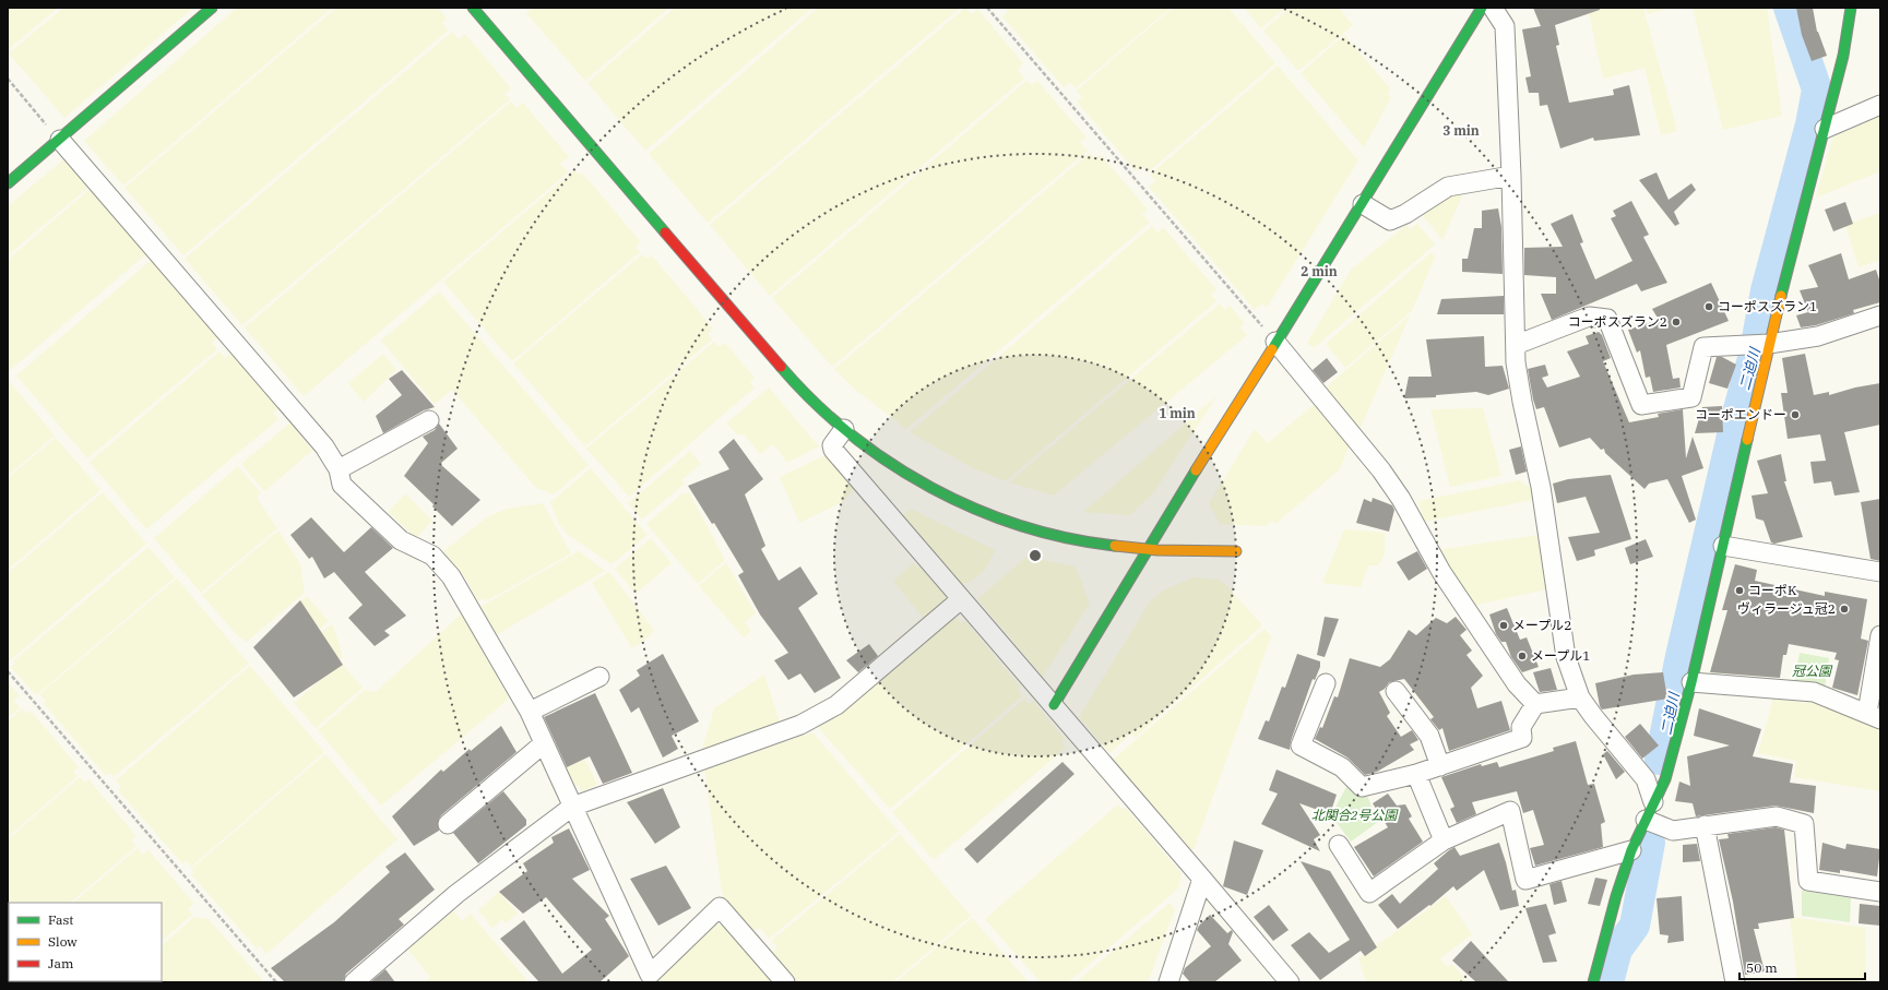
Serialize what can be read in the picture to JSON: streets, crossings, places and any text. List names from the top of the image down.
{
  "water": ["二迫川"],
  "parks": ["冠公園", "北関合2号公園"],
  "places": [
    "コーポスズラン1",
    "コーポスズラン2",
    "コーポエンドー",
    "コーポK",
    "ヴィラージュ冠2",
    "メープル2",
    "メープル1"
  ],
  "legend": ["Fast", "Slow", "Jam"],
  "scale_bar": "50 m",
  "rings": ["3 min", "2 min", "1 min"]
}
